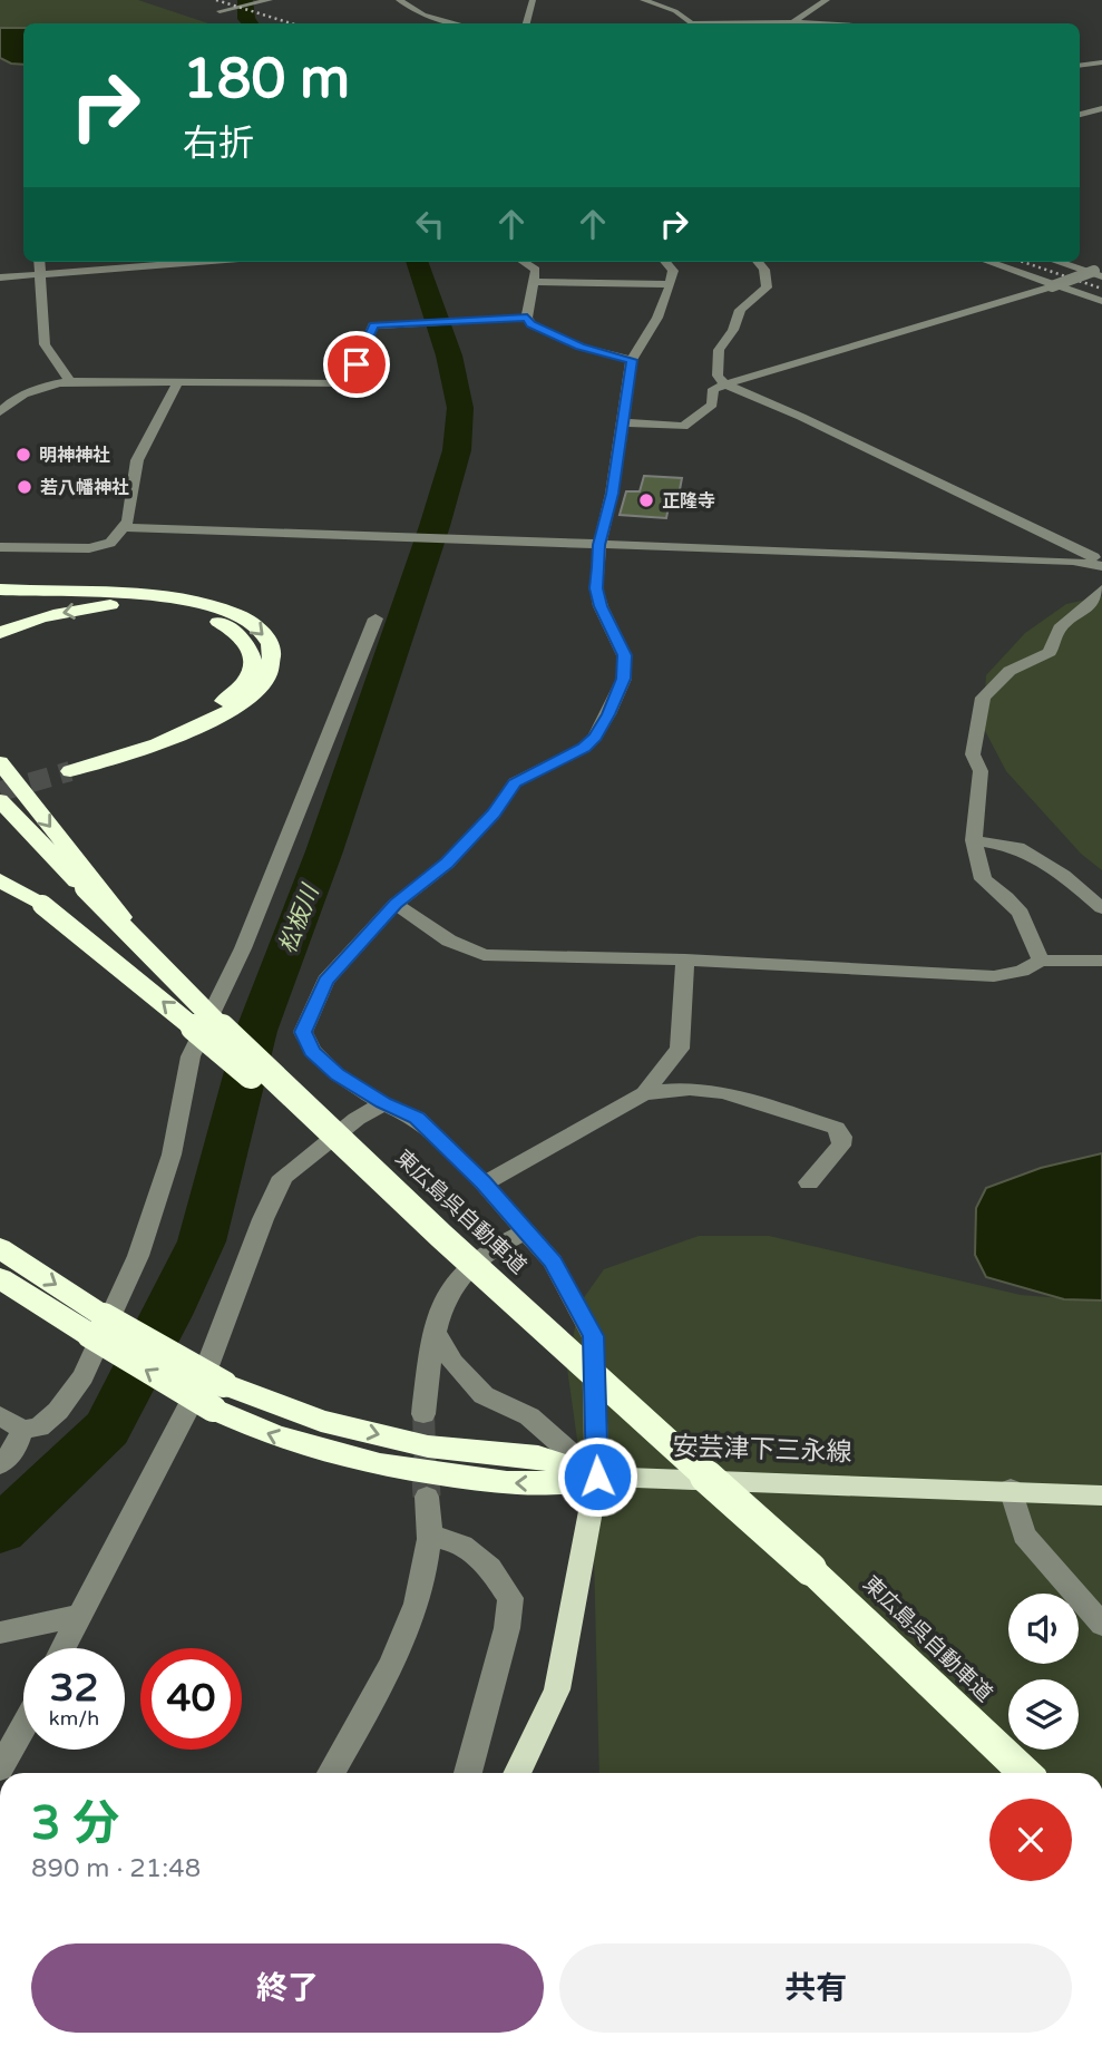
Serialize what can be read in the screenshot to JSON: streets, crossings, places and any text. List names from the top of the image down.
{
  "streets": {
    "highway": ["東広島呉自動車道"],
    "main road": ["安芸津下三永線"]
  },
  "water": ["松板川"],
  "places": ["明神神社", "若八幡神社", "正隆寺"],
  "page": {
    "turn": ["180 m", "右折"],
    "speed": "32 km/h",
    "limit": "40",
    "heading": ["3 分", "890 m · 21:48"],
    "buttons": ["終了", "共有"]
  }
}
